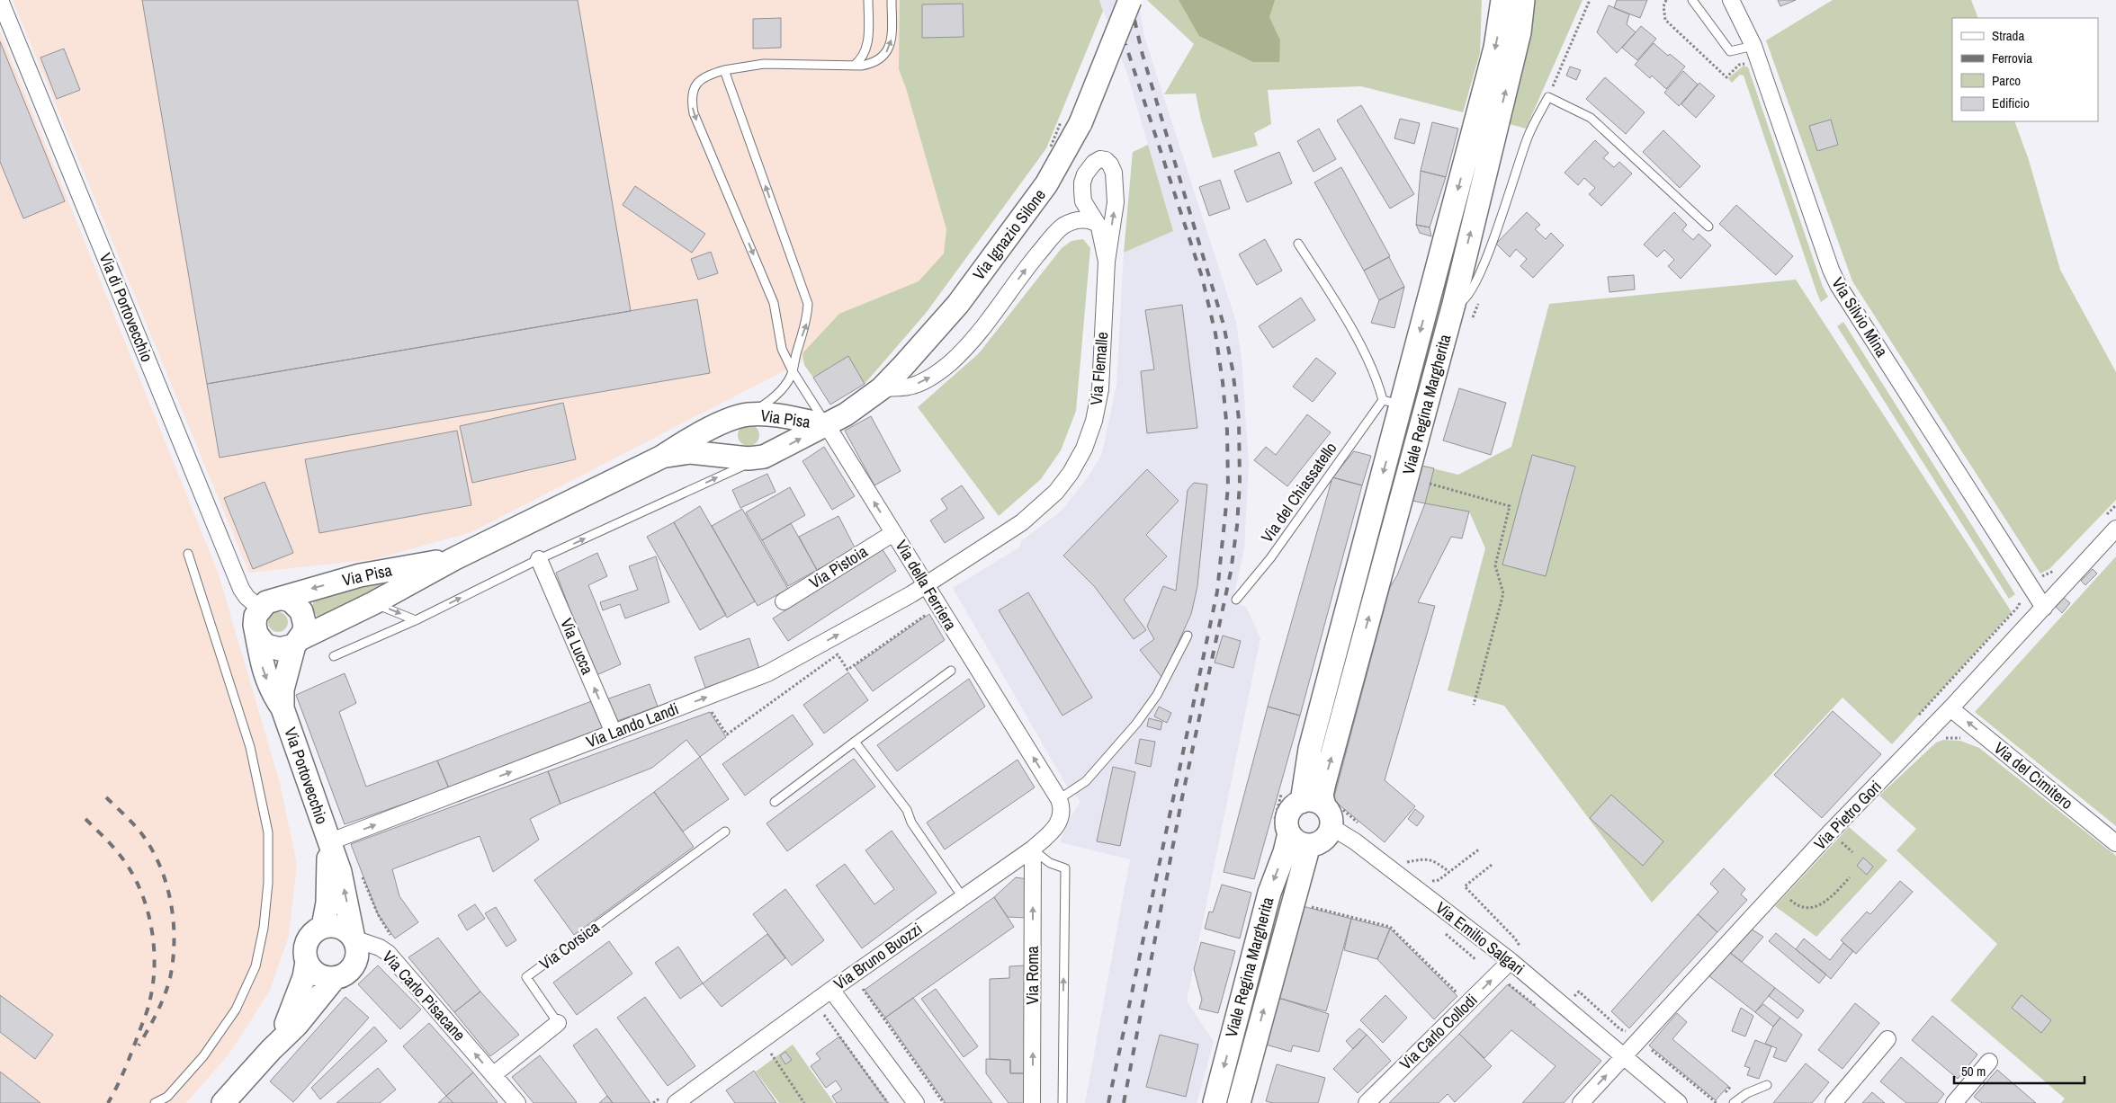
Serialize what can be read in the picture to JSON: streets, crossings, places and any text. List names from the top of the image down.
{
  "streets": {
    "main road": [
      "Via Ignazio Silone",
      "Viale Regina Margherita",
      "Via Pisa",
      "Via Portovecchio"
    ],
    "street": [
      "Via di Portovecchio",
      "Via Silvio Mina",
      "Via Flemalle",
      "Via Pistoia",
      "Via della Ferriera",
      "Via Lucca",
      "Via Lando Landi",
      "Via del Cimitero",
      "Via Pietro Gori",
      "Via Emilio Salgari",
      "Via Corsica",
      "Via Bruno Buozzi",
      "Via Roma",
      "Via Carlo Pisacane",
      "Via Carlo Collodi"
    ],
    "lane": ["Via del Chiassatello"]
  },
  "crossings": [
    ["Via Ignazio Silone", "Via Pisa"],
    ["Via Ignazio Silone", "Via della Ferriera"],
    ["Via di Portovecchio", "Via Pisa"],
    ["Via di Portovecchio", "Via Portovecchio"],
    ["Via Silvio Mina", "Via Pietro Gori"],
    ["Via Flemalle", "Via della Ferriera"],
    ["Via Flemalle", "Via Lando Landi"],
    ["Viale Regina Margherita", "Via del Chiassatello"],
    ["Viale Regina Margherita", "Via Emilio Salgari"],
    ["Via Pisa", "Via della Ferriera"],
    ["Via Pisa", "Via Portovecchio"],
    ["Via Pistoia", "Via della Ferriera"],
    ["Via della Ferriera", "Via Lando Landi"],
    ["Via della Ferriera", "Via Bruno Buozzi"],
    ["Via Lucca", "Via Lando Landi"],
    ["Via Lando Landi", "Via Portovecchio"],
    ["Via del Cimitero", "Via Pietro Gori"],
    ["Via Pietro Gori", "Via Emilio Salgari"],
    ["Via Emilio Salgari", "Via Carlo Collodi"],
    ["Via Corsica", "Via Carlo Pisacane"],
    ["Via Bruno Buozzi", "Via Roma"]
  ],
  "one_way": [
    "Via Lucca",
    "Via Lando Landi",
    "Via del Cimitero",
    "Via Roma",
    "Via Carlo Pisacane",
    "Via Carlo Collodi"
  ],
  "legend": [
    "Strada",
    "Ferrovia",
    "Parco",
    "Edificio"
  ],
  "scale_bar": "50 m"
}
